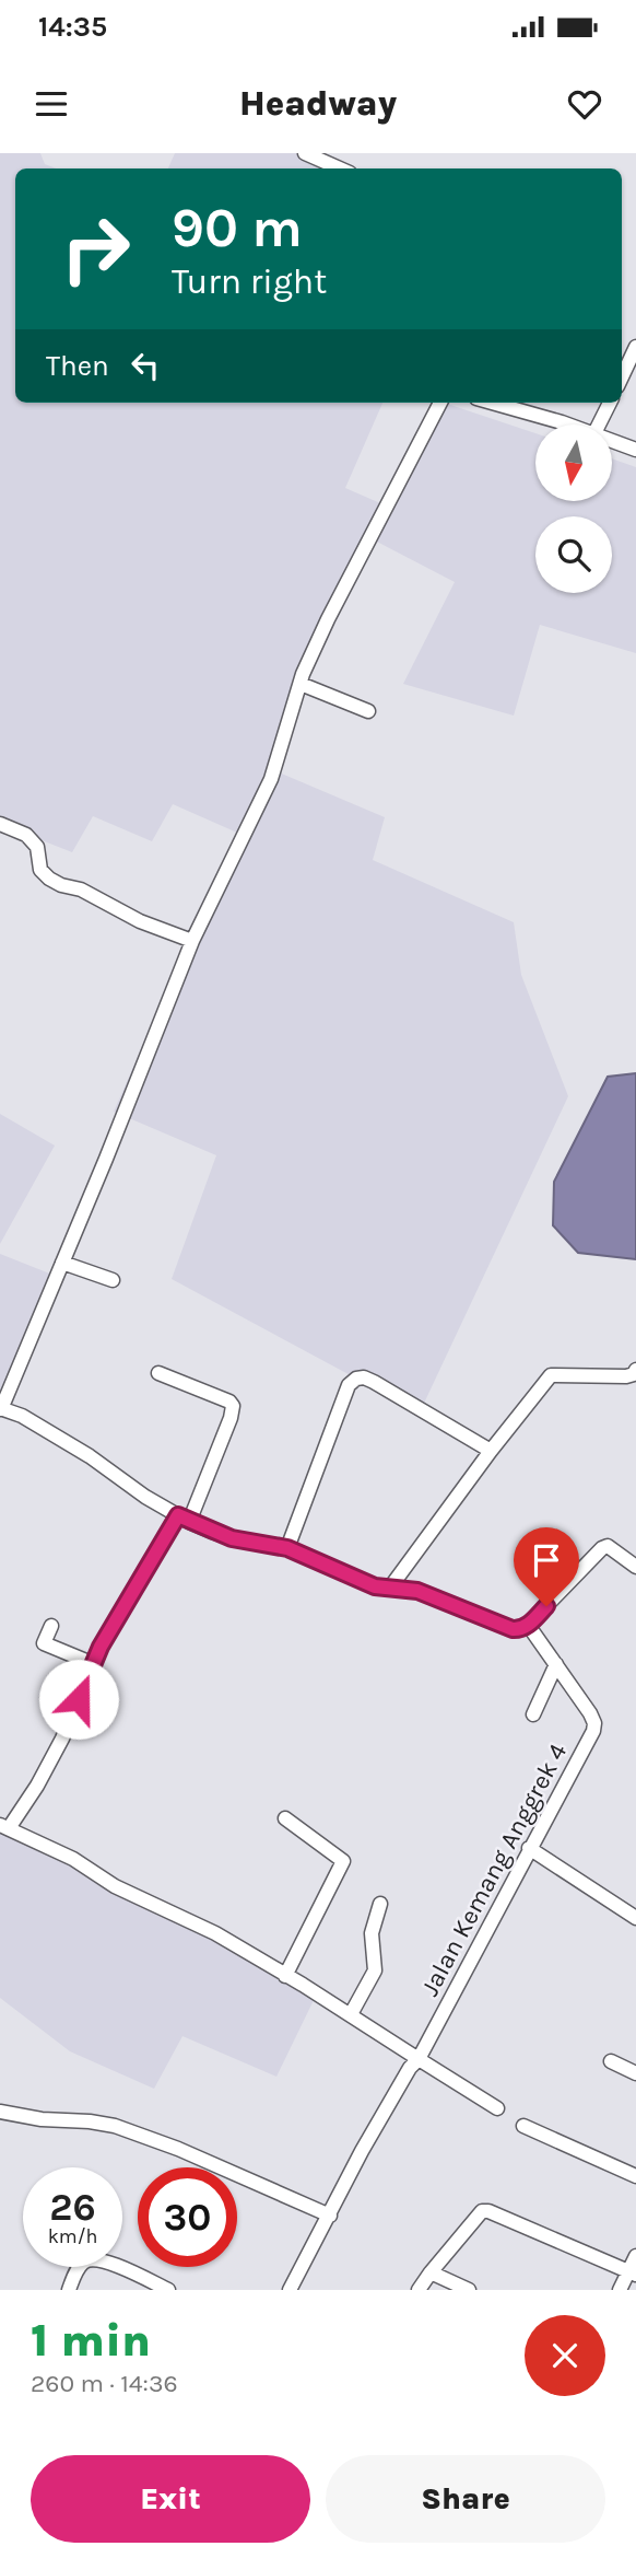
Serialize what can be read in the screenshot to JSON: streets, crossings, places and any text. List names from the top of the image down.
{
  "streets": {
    "street": ["Jalan Kemang Anggrek 4"]
  },
  "north": "bottom",
  "page": {
    "status": "14:35",
    "header": "Headway",
    "turn": ["90 m", "Turn right"],
    "then": "Then",
    "speed": "26 km/h",
    "limit": "30",
    "heading": ["1 min", "260 m · 14:36"],
    "buttons": ["Exit", "Share"]
  }
}
